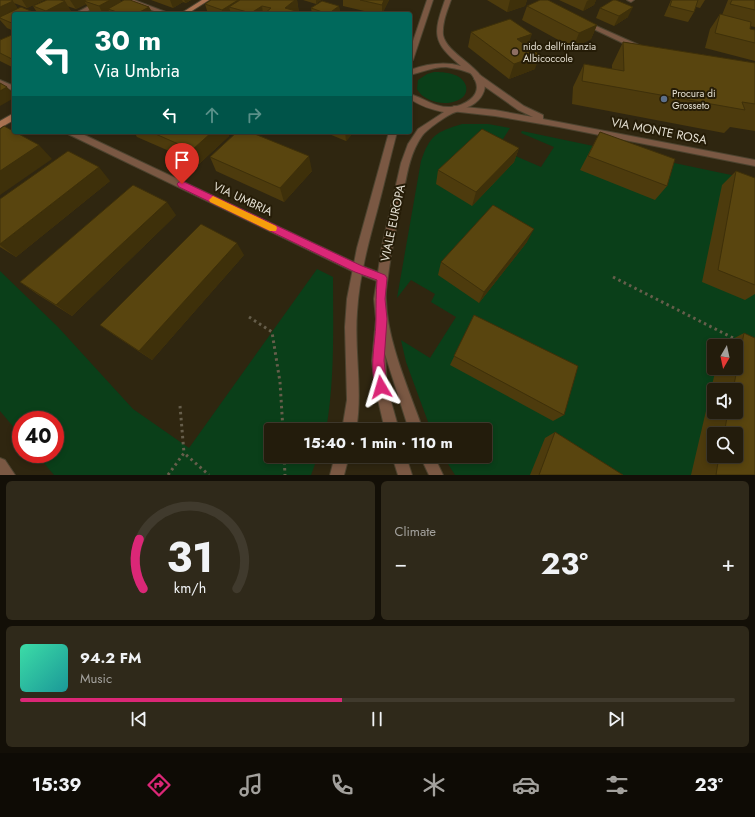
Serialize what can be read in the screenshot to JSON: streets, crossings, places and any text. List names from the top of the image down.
{
  "streets": {
    "street": ["VIA MONTE ROSA", "VIA UMBRIA", "VIALE EUROPA"]
  },
  "crossings": [
    ["VIA MONTE ROSA", "VIALE EUROPA"],
    ["VIA UMBRIA", "VIALE EUROPA"]
  ],
  "places": ["nido dell'infanzia Albicoccole", "Procura di Grosseto"],
  "north": "bottom",
  "page": {
    "turn": ["30 m", "Via Umbria"],
    "limit": "40",
    "trip": "15:40 · 1 min · 110 m",
    "tile": "Climate",
    "heat": ["−", "23°", "+"],
    "song": ["94.2 FM", "Music"],
    "tabs": ["15:39", "23°"],
    "gauge": ["31", "km/h"]
  }
}
